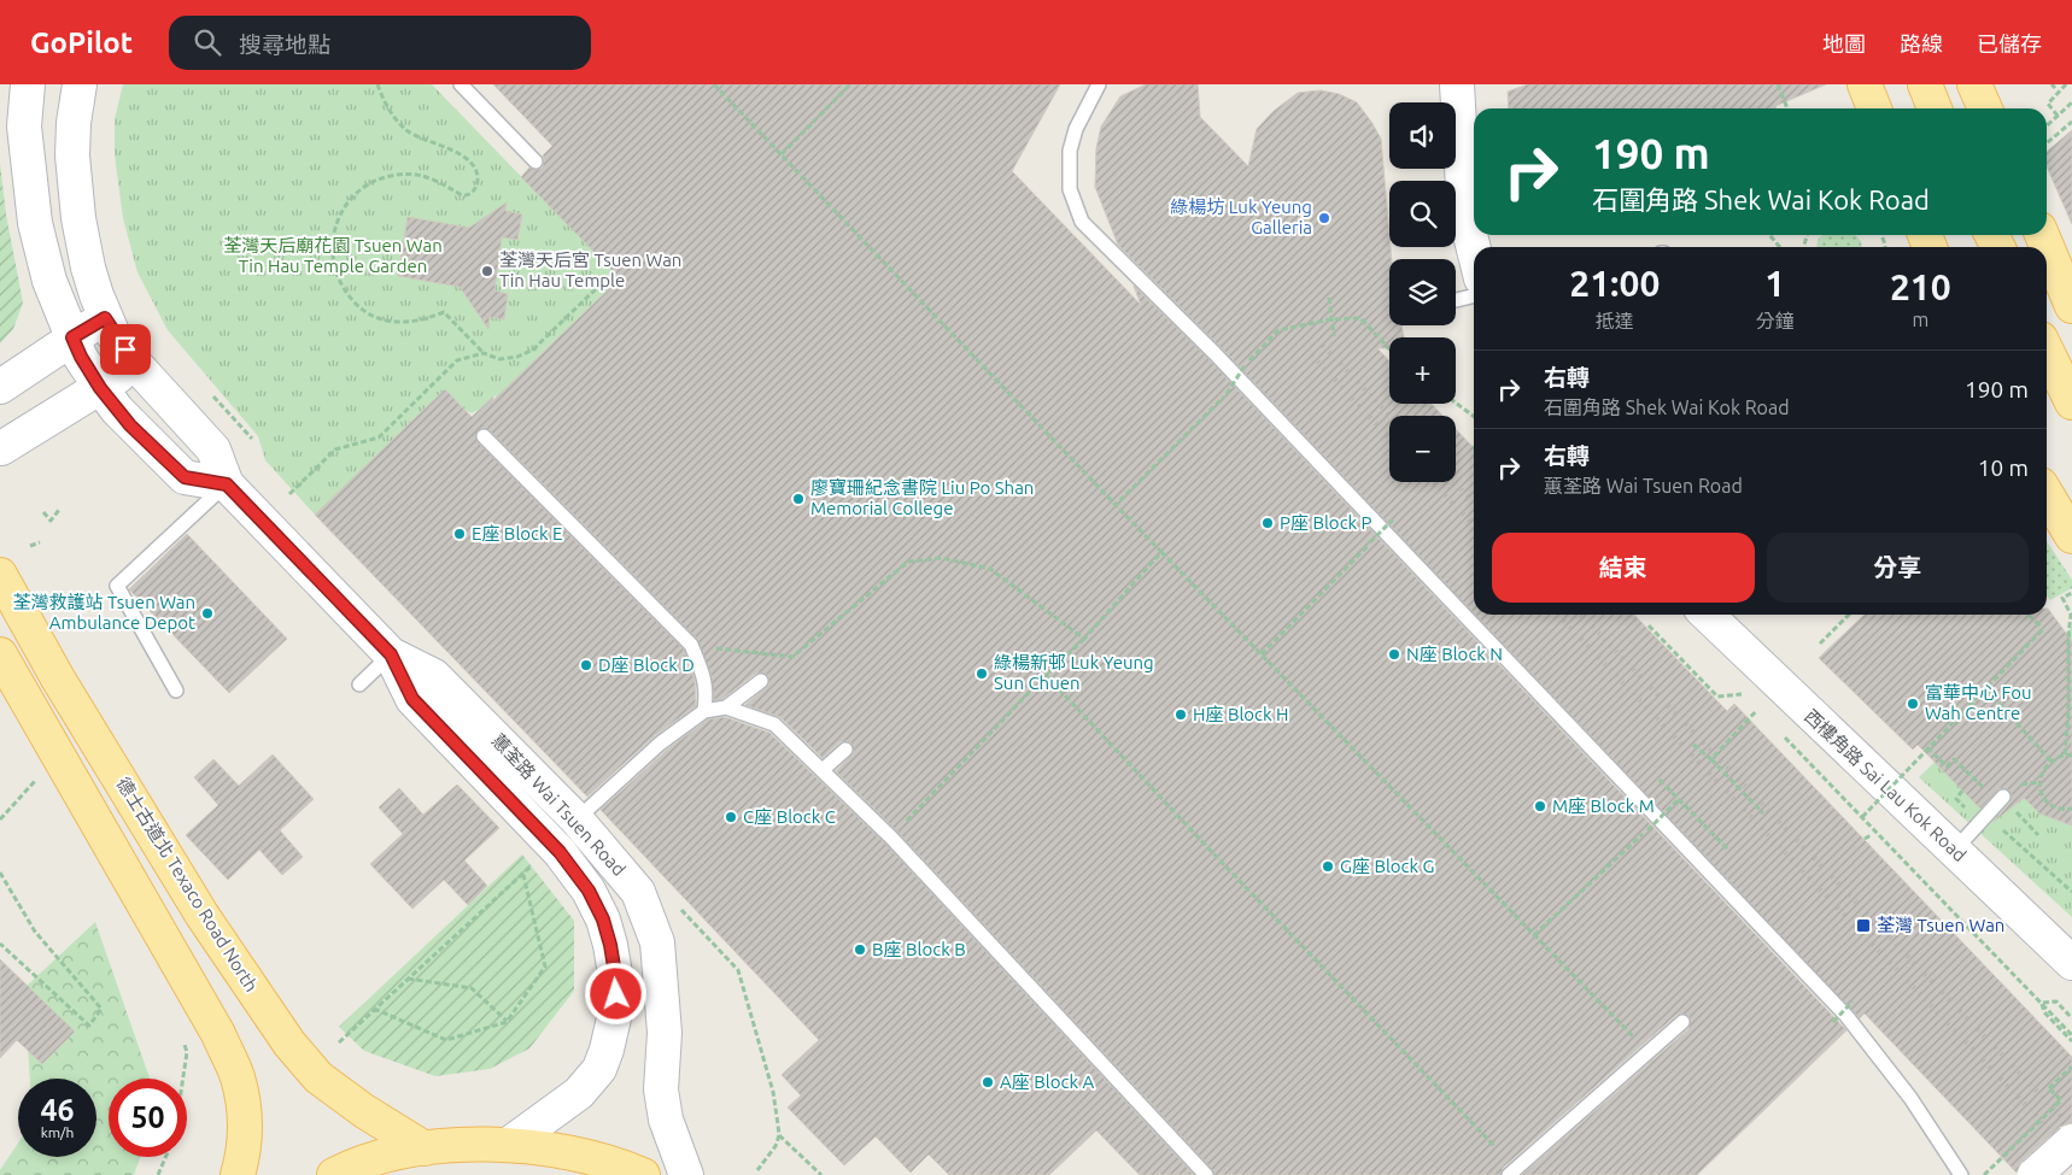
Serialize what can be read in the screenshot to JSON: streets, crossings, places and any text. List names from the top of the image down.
{
  "streets": {
    "main road": ["西樓角路 Sai Lau Kok Road", "蕙荃路 Wai Tsuen Road", "德士古道北 Texaco Road North"]
  },
  "parks": ["荃灣天后廟花園 Tsuen Wan Tin Hau Temple Garden"],
  "places": {
    "other": [
      "綠楊坊 Luk Yeung Galleria",
      "荃灣天后宮 Tsuen Wan Tin Hau Temple",
      "廖寶珊紀念書院 Liu Po Shan Memorial College",
      "P座 Block P",
      "E座 Block E",
      "荃灣救護站 Tsuen Wan Ambulance Depot",
      "N座 Block N",
      "D座 Block D",
      "綠楊新邨 Luk Yeung Sun Chuen",
      "富華中心 Fou Wah Centre",
      "H座 Block H",
      "M座 Block M",
      "C座 Block C",
      "G座 Block G",
      "B座 Block B",
      "A座 Block A"
    ],
    "transit": ["荃灣 Tsuen Wan"]
  },
  "page": {
    "header": "GoPilot",
    "search": "搜尋地點",
    "nav": ["地圖", "路線", "已儲存"],
    "map_buttons": ["+", "−"],
    "turn": ["190 m", "石圍角路 Shek Wai Kok Road"],
    "eta": [
      "21:00",
      "抵達",
      "1",
      "分鐘",
      "210",
      "m"
    ],
    "list": [
      {
        "name": "右轉",
        "note": "石圍角路 Shek Wai Kok Road",
        "value": "190 m"
      },
      {
        "name": "右轉",
        "note": "蕙荃路 Wai Tsuen Road",
        "value": "10 m"
      }
    ],
    "buttons": ["結束", "分享"],
    "speed": "46 km/h",
    "limit": "50"
  }
}
